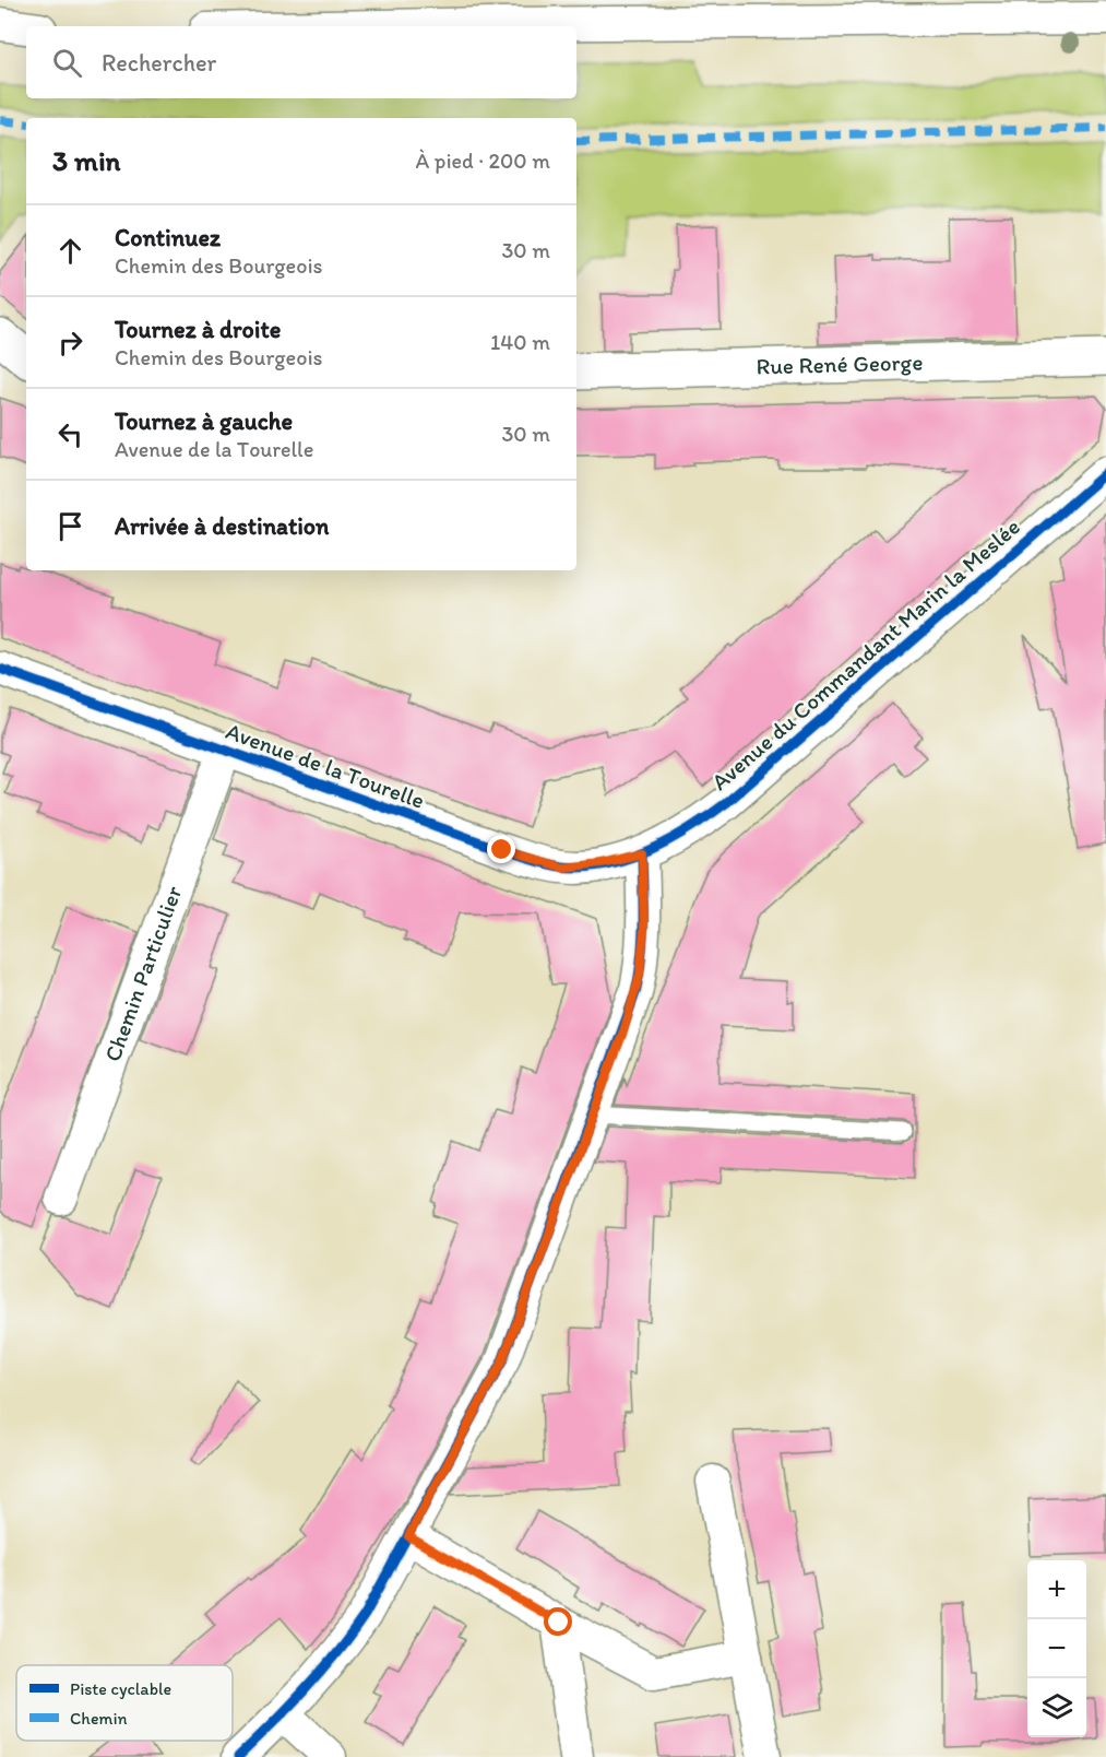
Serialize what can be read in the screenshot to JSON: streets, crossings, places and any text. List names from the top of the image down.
{
  "streets": {
    "street": [
      "Rue René George",
      "Avenue du Commandant Marin la Meslée",
      "Avenue de la Tourelle",
      "Chemin Particulier"
    ]
  },
  "crossings": [
    ["Avenue du Commandant Marin la Meslée", "Avenue de la Tourelle"],
    ["Avenue de la Tourelle", "Chemin Particulier"]
  ],
  "legend": ["Piste cyclable", "Chemin"],
  "page": {
    "search": "Rechercher",
    "heading": ["3 min", "À pied · 200 m"],
    "list": [
      ["Continuez", "Chemin des Bourgeois", "30 m"],
      ["Tournez à droite", "Chemin des Bourgeois", "140 m"],
      ["Tournez à gauche", "Avenue de la Tourelle", "30 m"],
      "Arrivée à destination"
    ],
    "map_buttons": ["+", "−"]
  }
}
